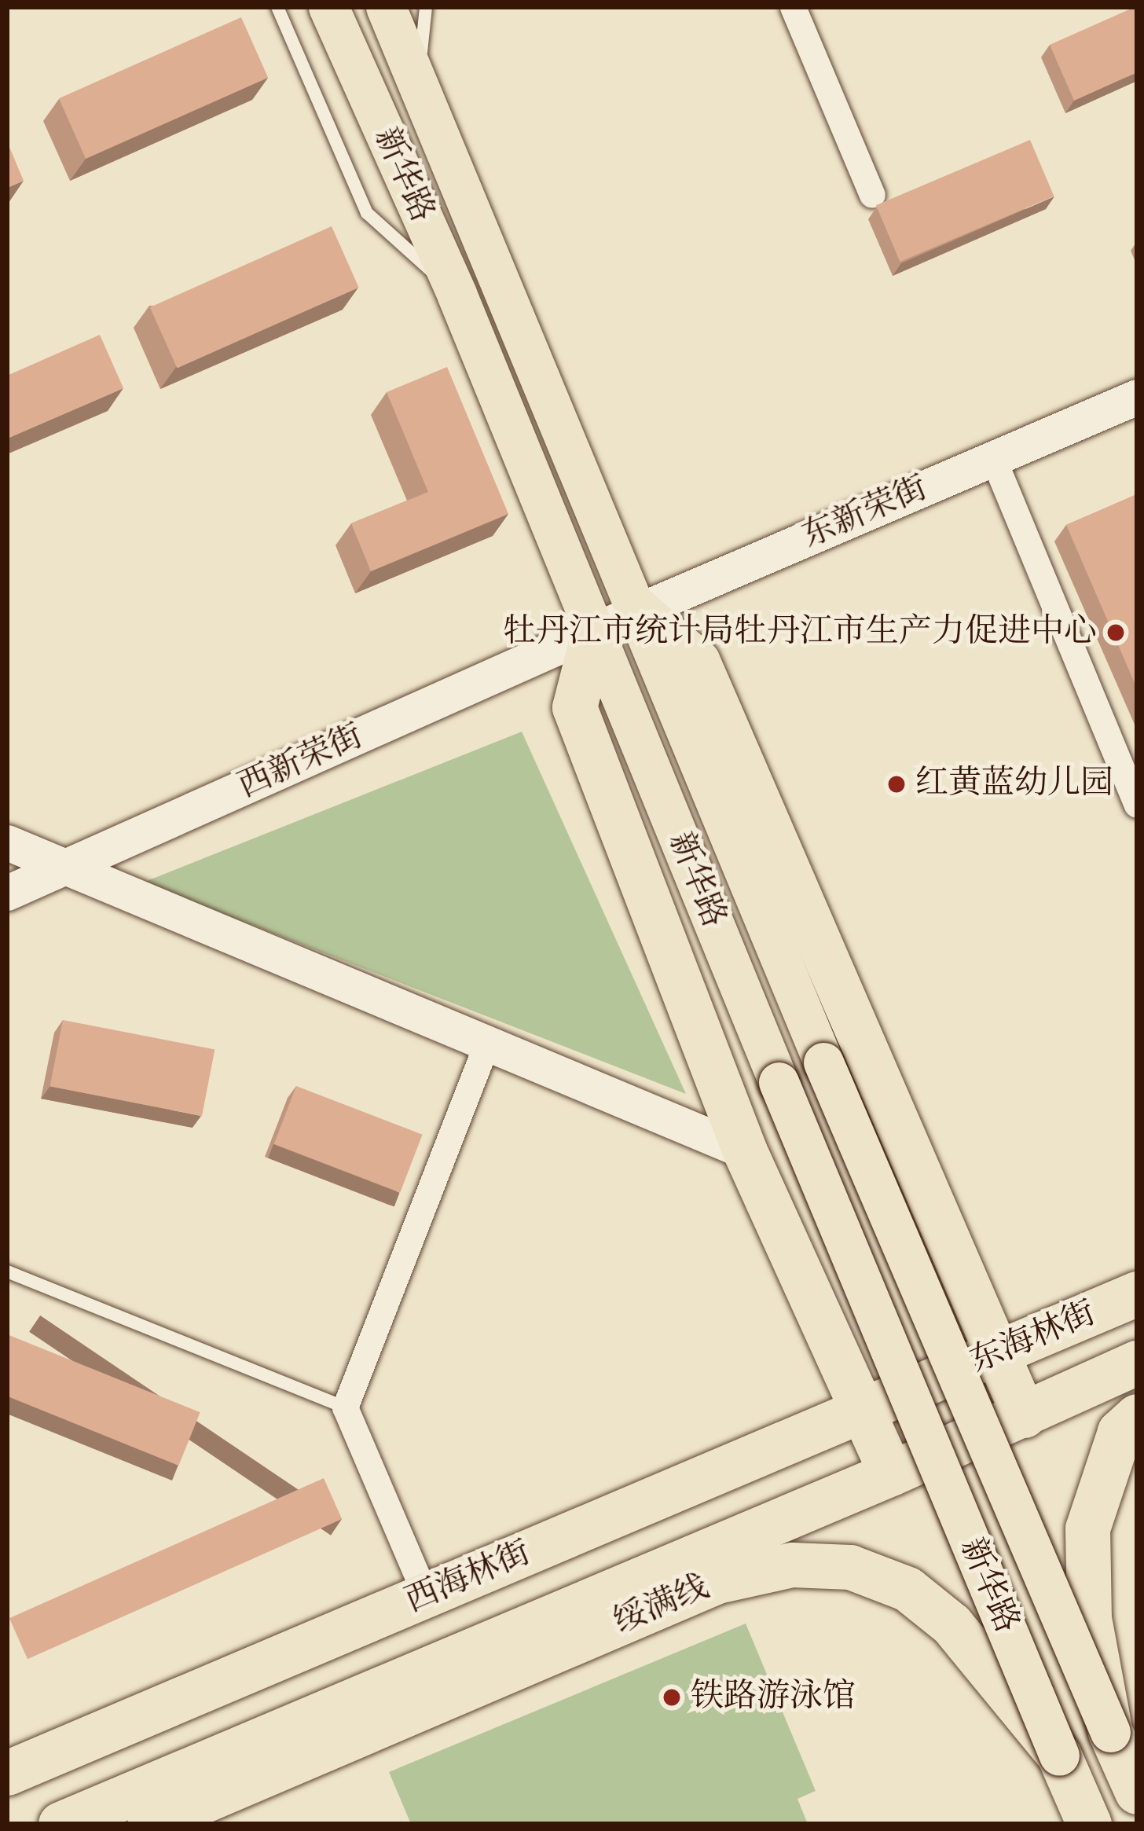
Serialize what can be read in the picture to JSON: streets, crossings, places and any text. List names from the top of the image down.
{
  "streets": {
    "highway": ["东海林街", "西海林街", "绥满线"],
    "main road": ["新华路"],
    "street": ["东新荣街", "西新荣街"]
  },
  "crossings": [
    ["新华路", "东新荣街"],
    ["新华路", "西新荣街"],
    ["新华路", "绥满线"],
    ["东新荣街", "西新荣街"],
    ["东海林街", "西海林街"]
  ],
  "places": ["牡丹江市统计局牡丹江市生产力促进中心", "红黄蓝幼儿园", "铁路游泳馆"]
}
